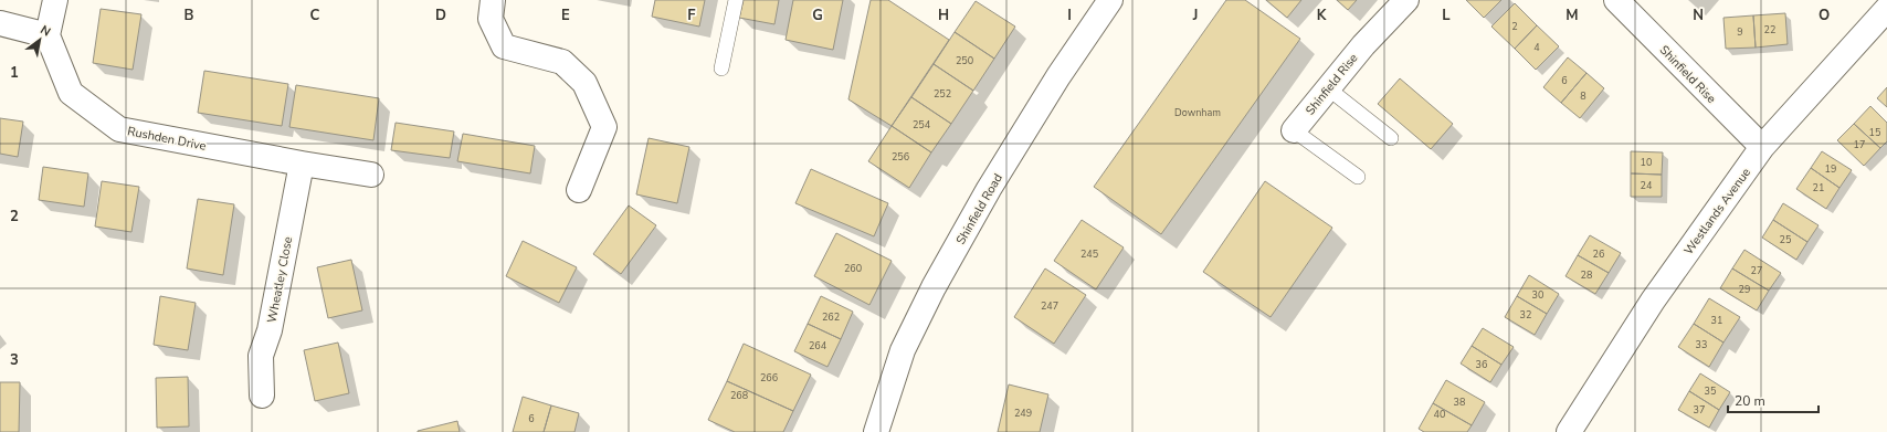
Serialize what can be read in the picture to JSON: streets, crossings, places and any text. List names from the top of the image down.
{
  "streets": {
    "street": [
      "Shinfield Rise",
      "Rushden Drive",
      "Shinfield Road",
      "Westlands Avenue",
      "Wheatley Close"
    ]
  },
  "crossings": [
    ["Shinfield Rise", "Westlands Avenue"],
    ["Rushden Drive", "Wheatley Close"]
  ],
  "house_numbers": [
    "2",
    "22",
    "9",
    "4",
    "250",
    "6",
    "252",
    "8",
    "Downham",
    "254",
    "15",
    "17",
    "256",
    "10",
    "19",
    "24",
    "21",
    "25",
    "245",
    "26",
    "260",
    "27",
    "28",
    "29",
    "30",
    "247",
    "32",
    "262",
    "31",
    "33",
    "264",
    "36",
    "266",
    "35",
    "268",
    "38",
    "37",
    "249",
    "40",
    "6"
  ],
  "scale_bar": "20 m",
  "north": "top right",
  "grid": {
    "columns": [
      "B",
      "C",
      "D",
      "E",
      "F",
      "G",
      "H",
      "I",
      "J",
      "K",
      "L",
      "M",
      "N",
      "O"
    ],
    "rows": ["1", "2", "3"]
  }
}
